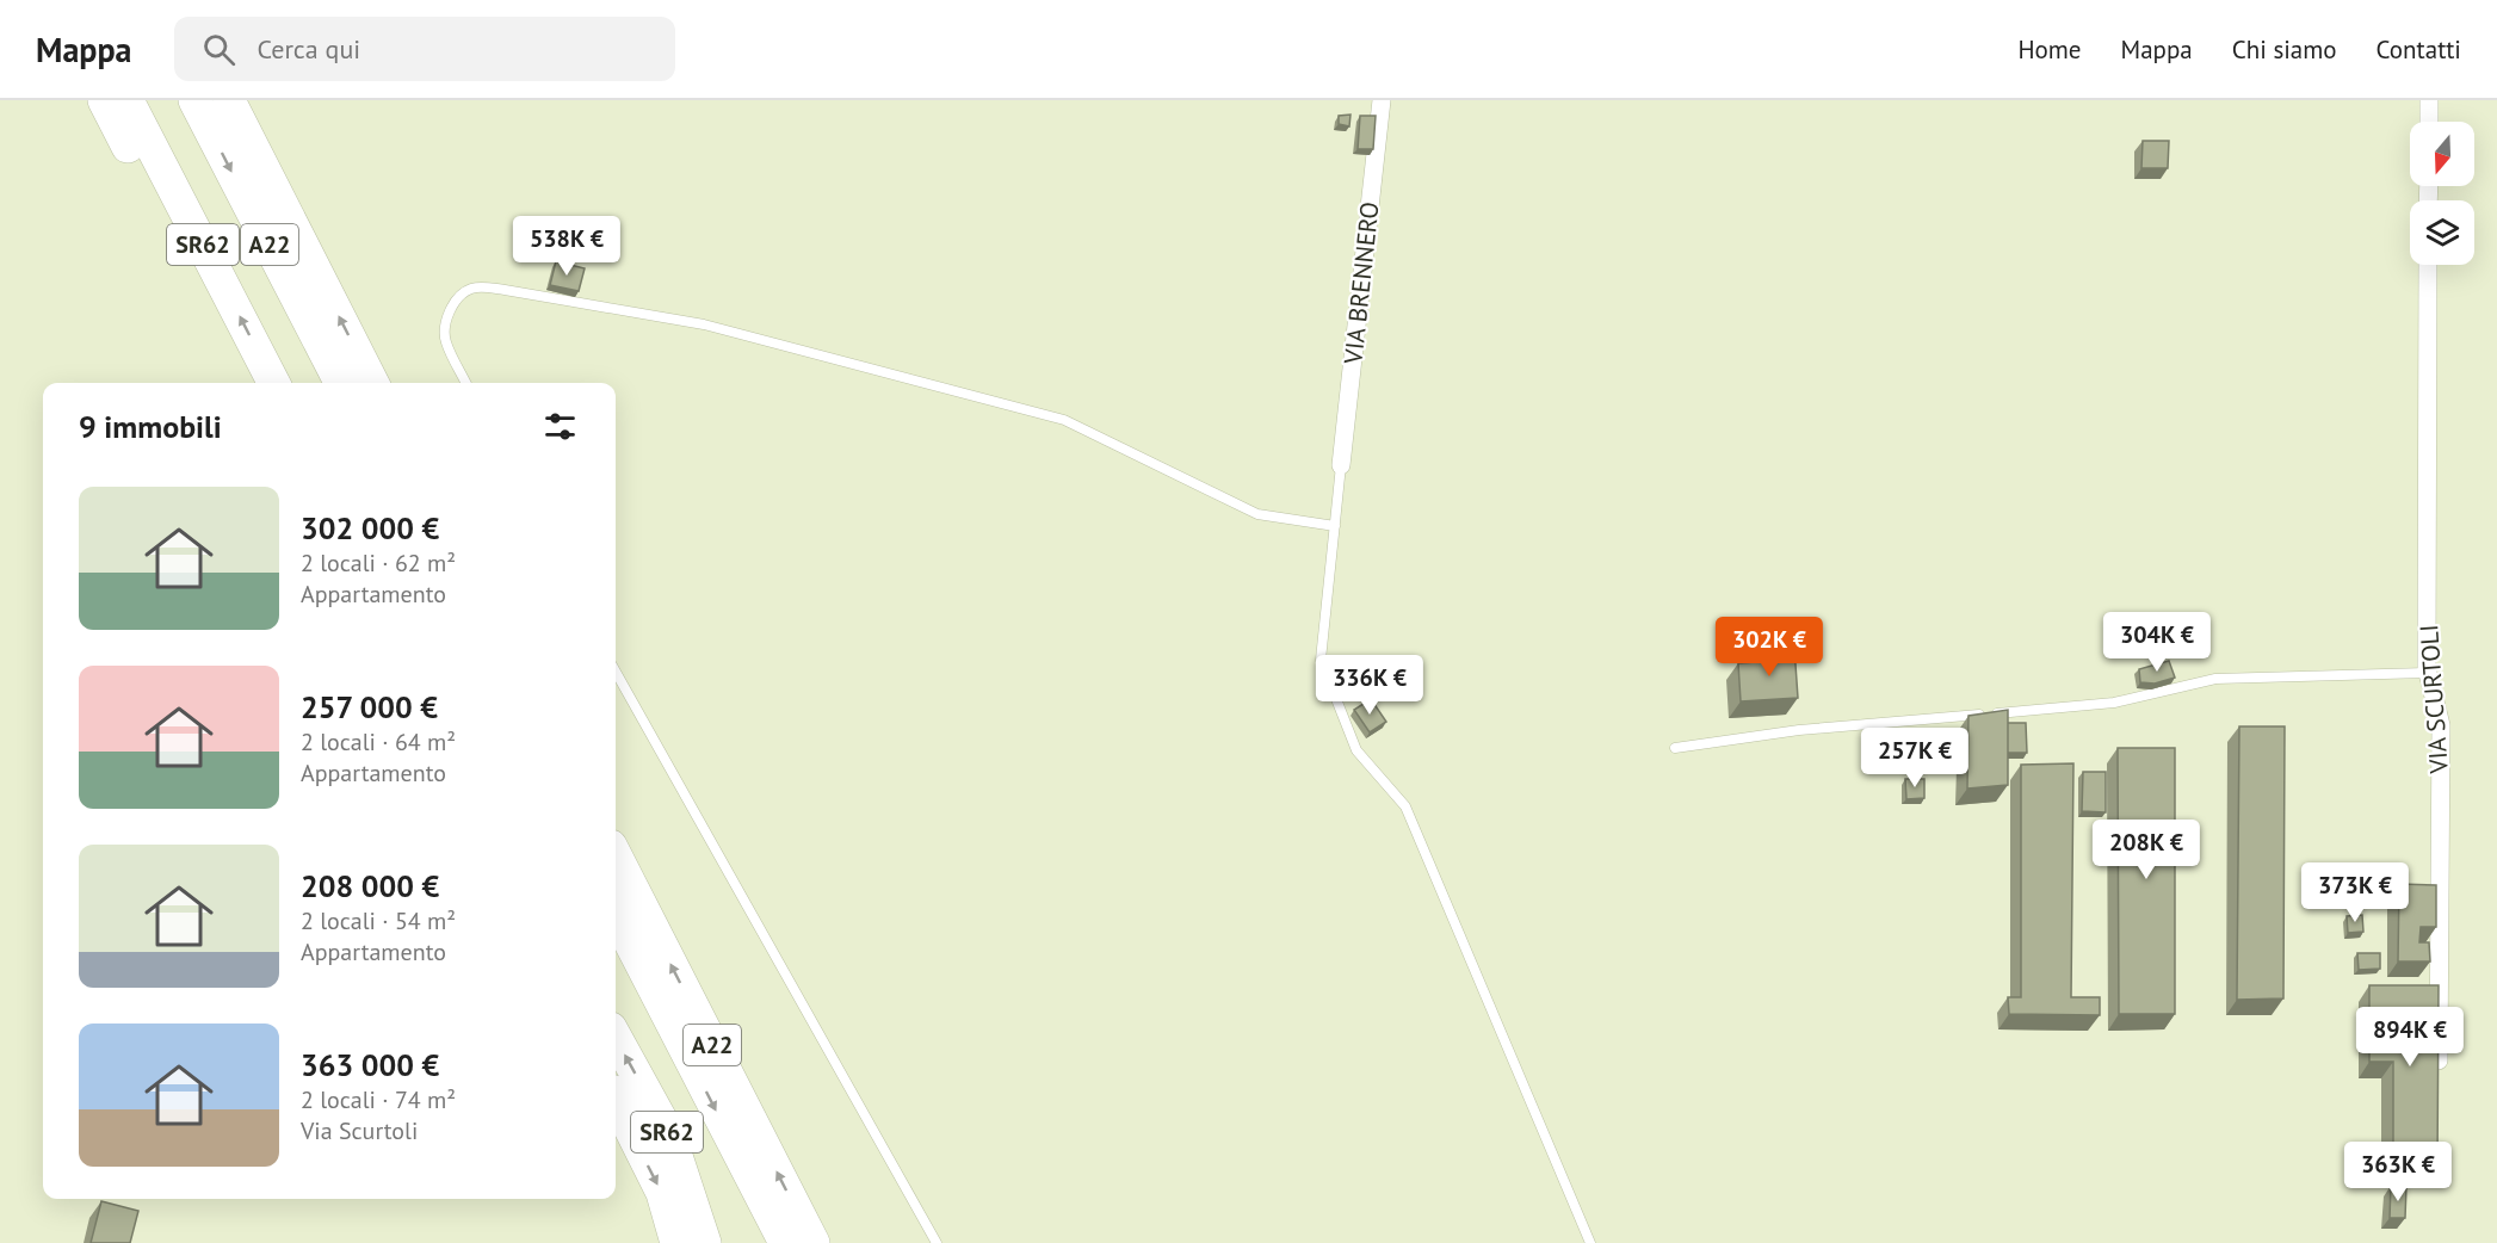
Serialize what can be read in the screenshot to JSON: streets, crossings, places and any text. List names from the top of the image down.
{
  "streets": {
    "highway": ["SR62", "A22"],
    "street": ["VIA BRENNERO", "VIA SCURTOLI"]
  },
  "north": "bottom",
  "page": {
    "header": "Mappa",
    "search": "Cerca qui",
    "nav": [
      "Home",
      "Mappa",
      "Chi siamo",
      "Contatti"
    ],
    "price": [
      "538K €",
      "304K €",
      "302K €",
      "336K €",
      "257K €",
      "208K €",
      "373K €",
      "894K €",
      "363K €"
    ],
    "heading": "9 immobili",
    "list": [
      {
        "name": "302 000 €",
        "note": "2 locali · 62 m² · Appartamento"
      },
      {
        "name": "257 000 €",
        "note": "2 locali · 64 m² · Appartamento"
      },
      {
        "name": "208 000 €",
        "note": "2 locali · 54 m² · Appartamento"
      },
      {
        "name": "363 000 €",
        "note": "2 locali · 74 m² · Via Scurtoli"
      }
    ]
  }
}
